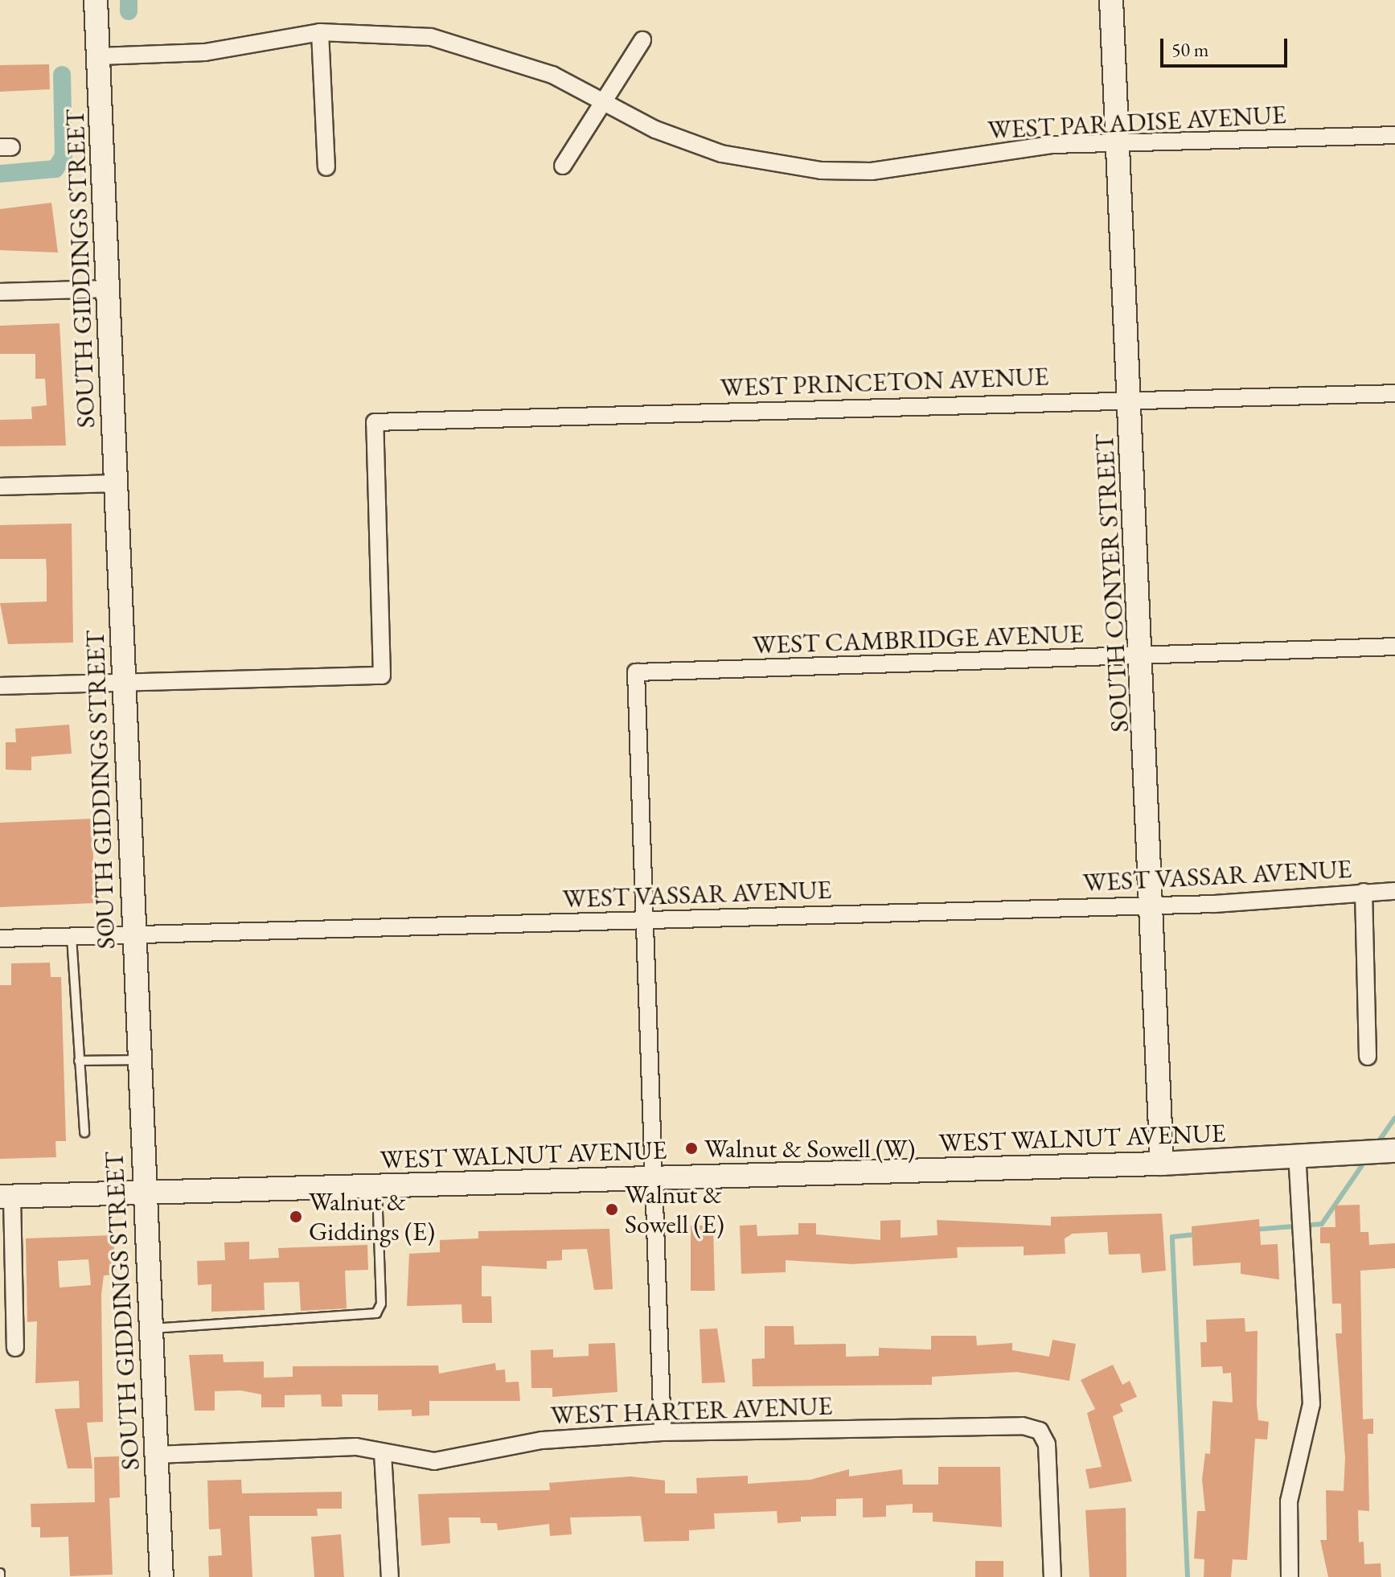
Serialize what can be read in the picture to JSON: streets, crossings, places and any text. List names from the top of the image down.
{
  "streets": {
    "street": [
      "WEST PARADISE AVENUE",
      "SOUTH GIDDINGS STREET",
      "WEST PRINCETON AVENUE",
      "SOUTH CONYER STREET",
      "WEST CAMBRIDGE AVENUE",
      "WEST VASSAR AVENUE",
      "WEST WALNUT AVENUE",
      "WEST HARTER AVENUE"
    ]
  },
  "crossings": [
    ["WEST PARADISE AVENUE", "SOUTH GIDDINGS STREET"],
    ["WEST PARADISE AVENUE", "SOUTH CONYER STREET"],
    ["SOUTH GIDDINGS STREET", "WEST PRINCETON AVENUE"],
    ["SOUTH GIDDINGS STREET", "WEST VASSAR AVENUE"],
    ["SOUTH GIDDINGS STREET", "WEST WALNUT AVENUE"],
    ["SOUTH GIDDINGS STREET", "WEST HARTER AVENUE"],
    ["WEST PRINCETON AVENUE", "SOUTH CONYER STREET"],
    ["SOUTH CONYER STREET", "WEST CAMBRIDGE AVENUE"],
    ["SOUTH CONYER STREET", "WEST VASSAR AVENUE"],
    ["SOUTH CONYER STREET", "WEST WALNUT AVENUE"],
    ["WEST CAMBRIDGE AVENUE", "WEST VASSAR AVENUE"]
  ],
  "places": ["Walnut & Sowell (W)", "Walnut & Sowell (E)", "Walnut & Giddings (E)"],
  "scale_bar": "50 m"
}
